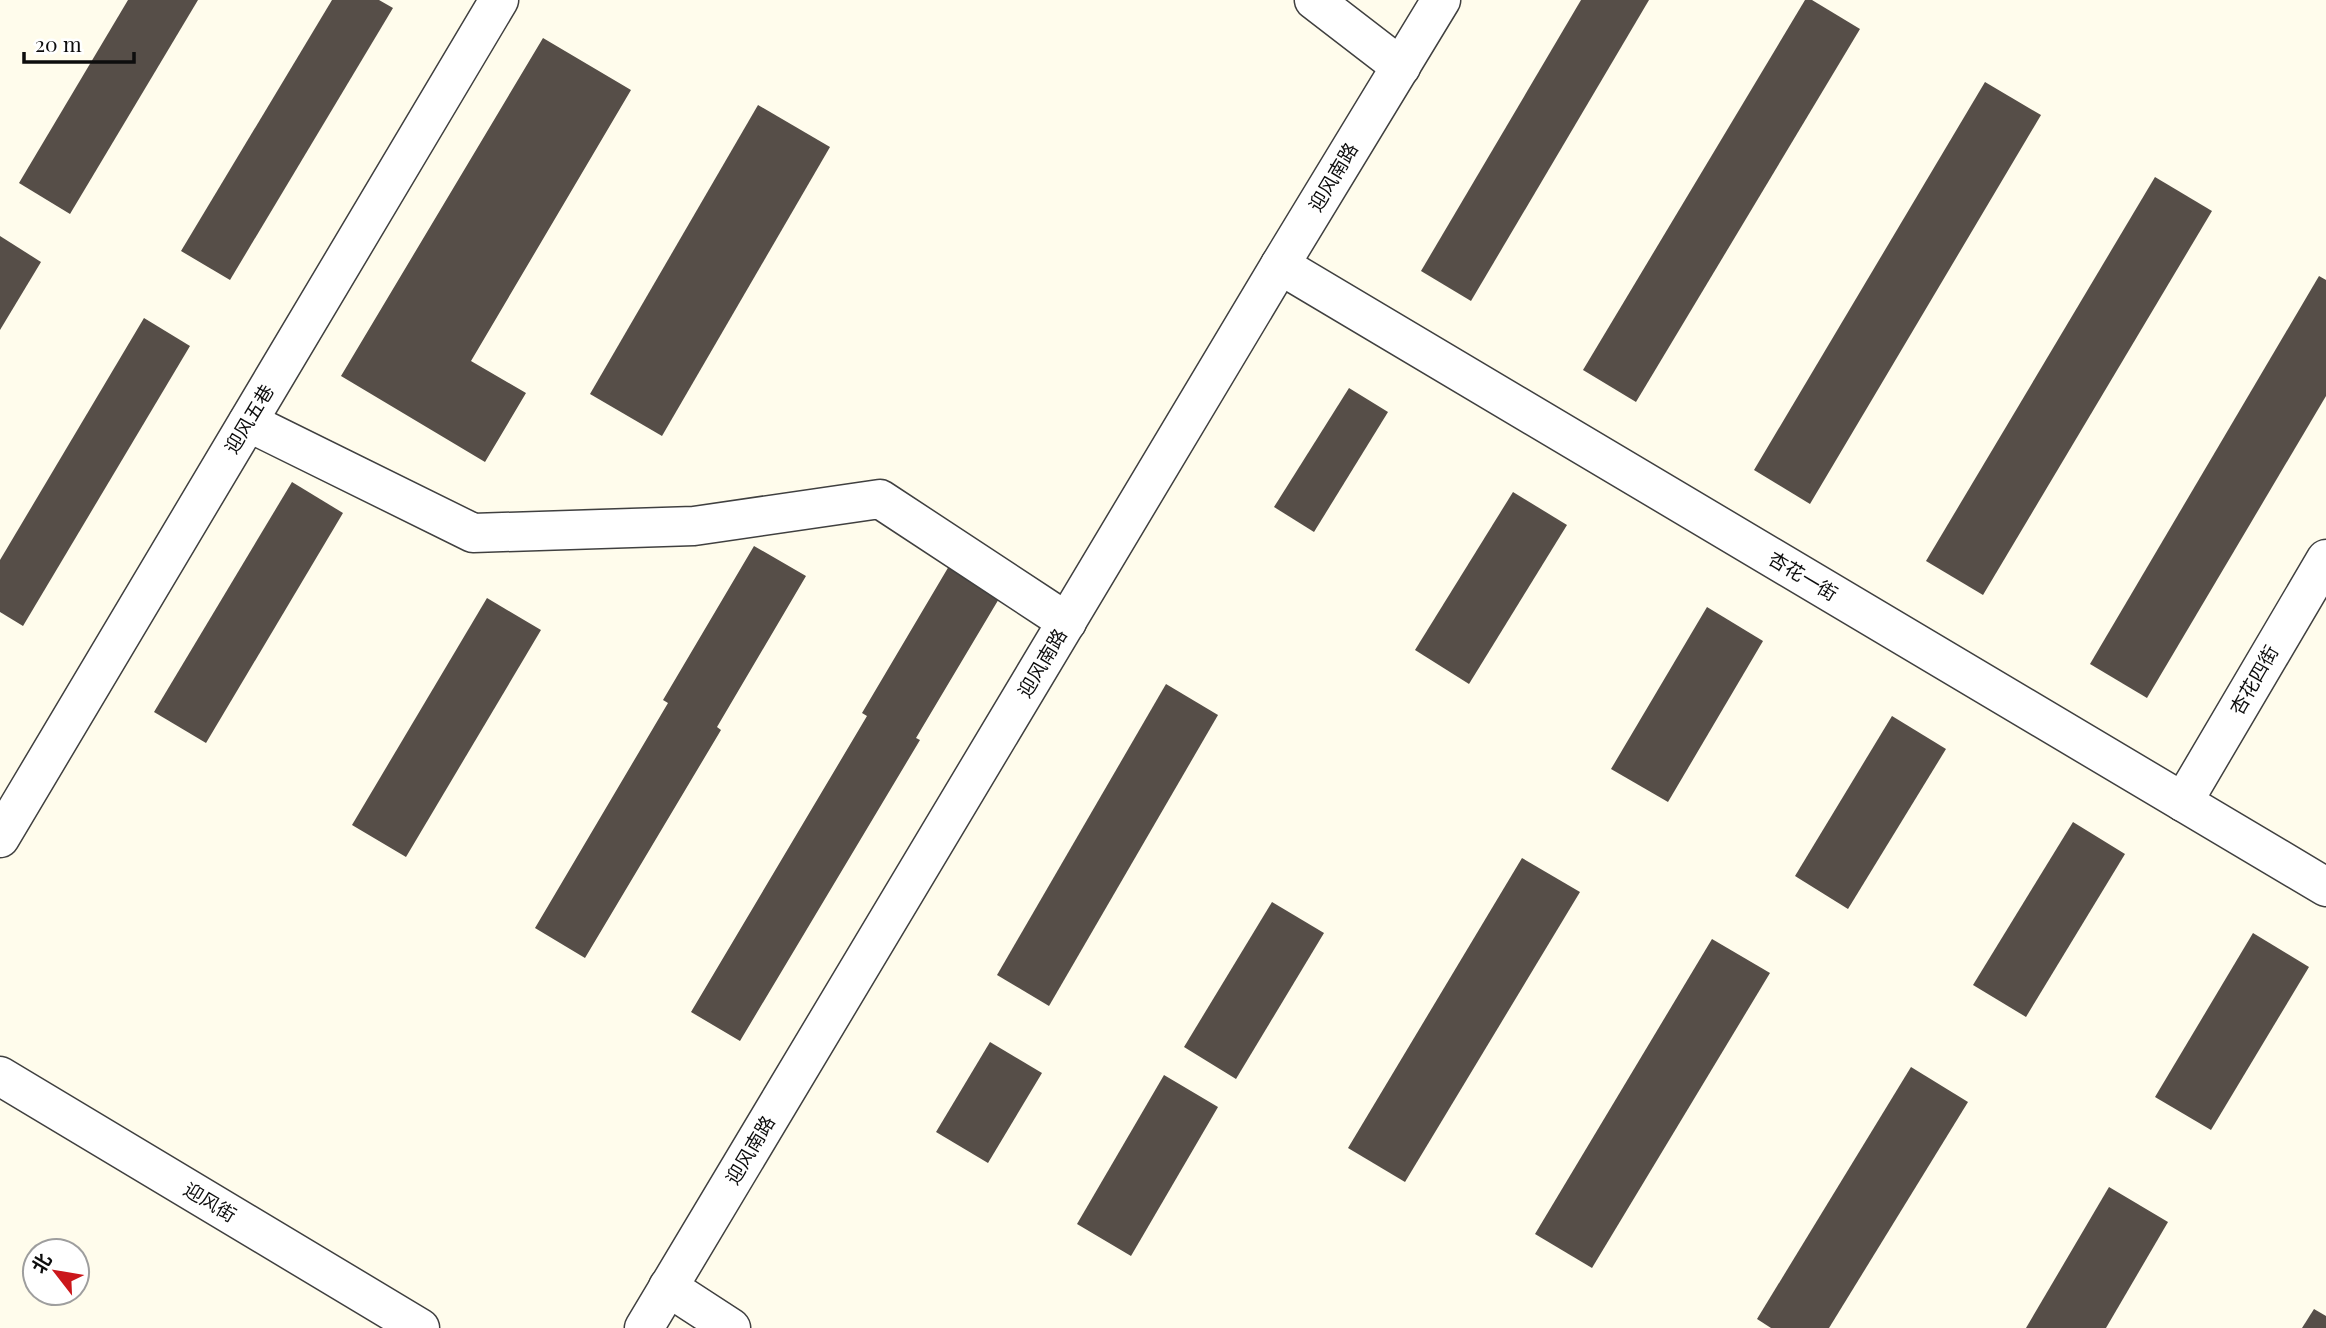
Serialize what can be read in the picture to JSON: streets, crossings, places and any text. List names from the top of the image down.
{
  "streets": {
    "street": [
      "迎风南路",
      "迎风五巷",
      "杏花一街",
      "杏花四街",
      "迎风街"
    ]
  },
  "crossings": [
    ["迎风南路", "杏花一街"],
    ["杏花一街", "杏花四街"]
  ],
  "scale_bar": "20 m",
  "north": "top left"
}
